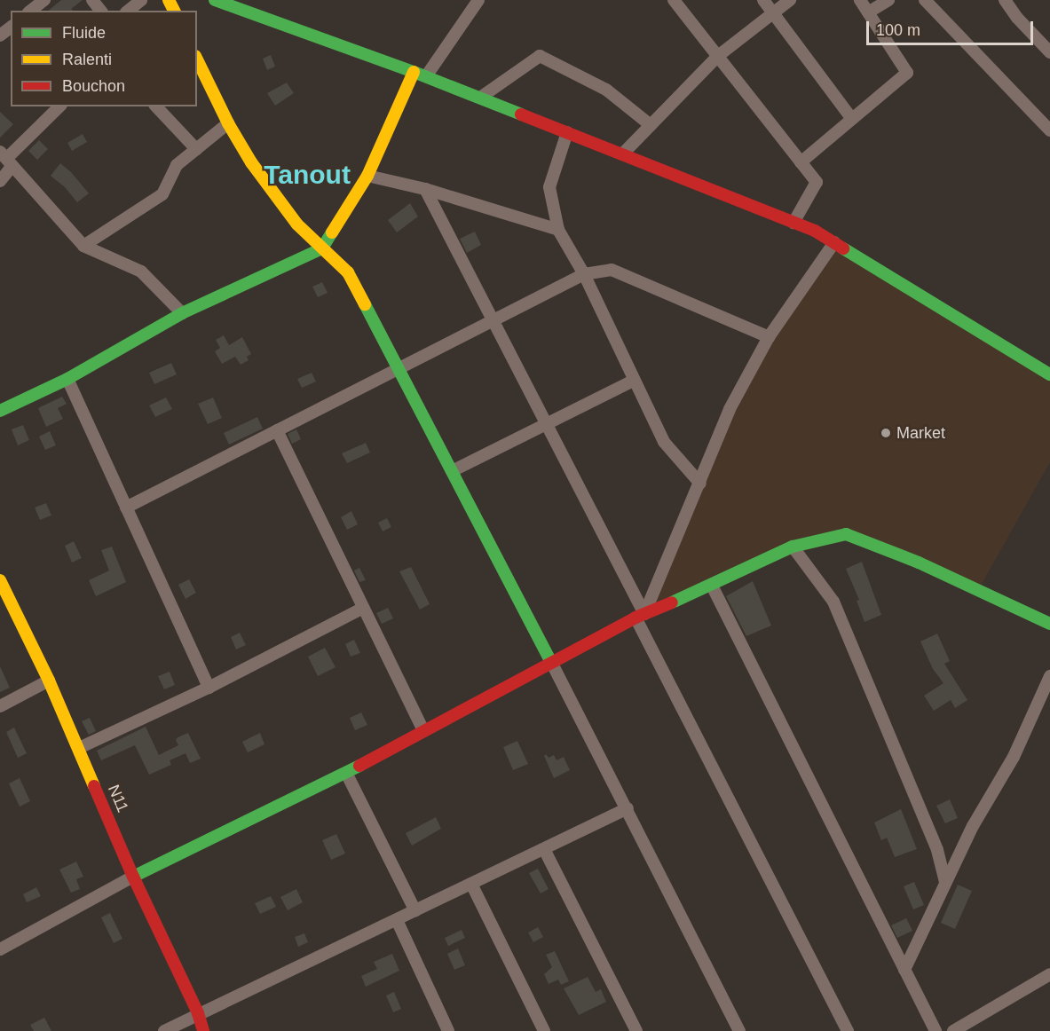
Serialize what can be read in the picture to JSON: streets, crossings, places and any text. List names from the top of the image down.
{
  "streets": {
    "street": ["N11"]
  },
  "districts": ["Tanout"],
  "places": ["Market"],
  "legend": ["Fluide", "Ralenti", "Bouchon"],
  "scale_bar": "100 m"
}
